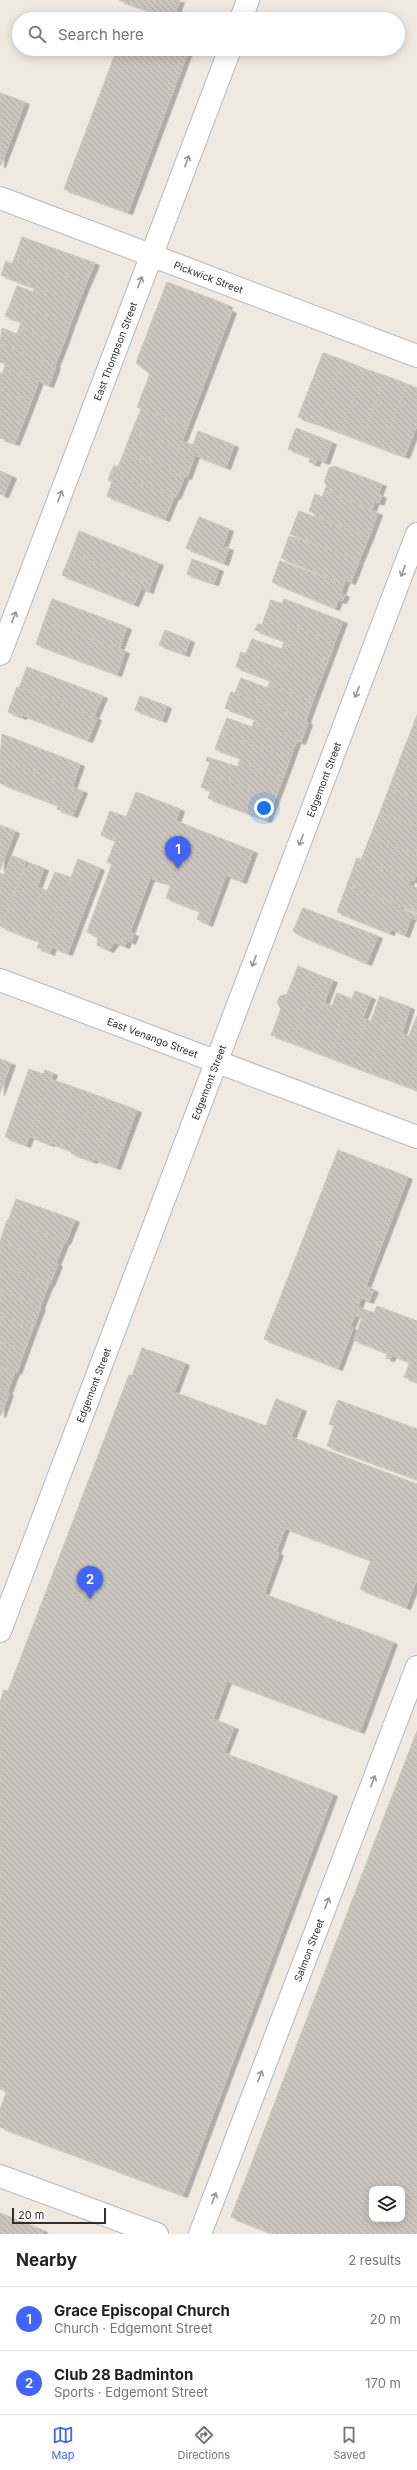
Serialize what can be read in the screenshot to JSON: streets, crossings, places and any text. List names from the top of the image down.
{
  "streets": {
    "street": [
      "Pickwick Street",
      "East Thompson Street",
      "Edgemont Street",
      "East Venango Street",
      "Salmon Street"
    ]
  },
  "crossings": [
    ["Pickwick Street", "East Thompson Street"],
    ["Edgemont Street", "East Venango Street"]
  ],
  "one_way": ["East Thompson Street", "Edgemont Street", "Salmon Street"],
  "scale_bar": "20 m",
  "page": {
    "search": "Search here",
    "pins": ["1", "2"],
    "scale": "20 m",
    "heading": ["Nearby", "2 results"],
    "list": [
      {
        "mark": "1",
        "name": "Grace Episcopal Church",
        "note": "Church · Edgemont Street",
        "value": "20 m"
      },
      {
        "mark": "2",
        "name": "Club 28 Badminton",
        "note": "Sports · Edgemont Street",
        "value": "170 m"
      }
    ],
    "nav": ["Map", "Directions", "Saved"]
  }
}
